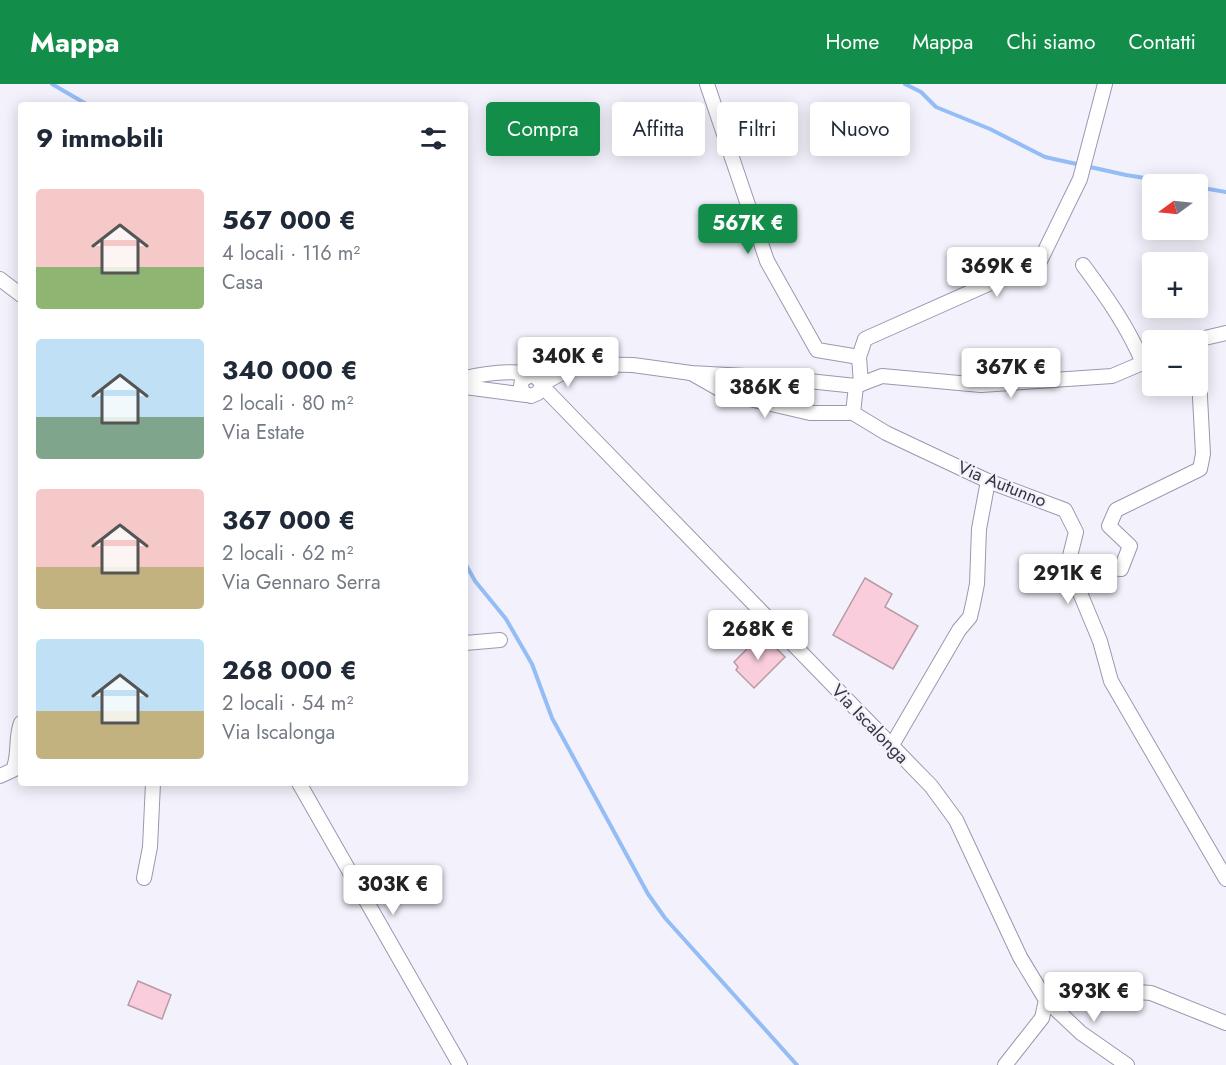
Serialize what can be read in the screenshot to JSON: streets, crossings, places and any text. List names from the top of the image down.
{
  "streets": {
    "street": ["Via Autunno", "Via Iscalonga"]
  },
  "north": "left",
  "page": {
    "header": "Mappa",
    "nav": [
      "Home",
      "Mappa",
      "Chi siamo",
      "Contatti"
    ],
    "chip": [
      "Compra",
      "Affitta",
      "Filtri",
      "Nuovo"
    ],
    "heading": "9 immobili",
    "map_buttons": ["+", "−"],
    "list": [
      {
        "name": "567 000 €",
        "note": "4 locali · 116 m² · Casa"
      },
      {
        "name": "340 000 €",
        "note": "2 locali · 80 m² · Via Estate"
      },
      {
        "name": "367 000 €",
        "note": "2 locali · 62 m² · Via Gennaro Serra"
      },
      {
        "name": "268 000 €",
        "note": "2 locali · 54 m² · Via Iscalonga"
      }
    ],
    "price": [
      "567K €",
      "369K €",
      "340K €",
      "367K €",
      "386K €",
      "291K €",
      "268K €",
      "303K €",
      "393K €"
    ]
  }
}
